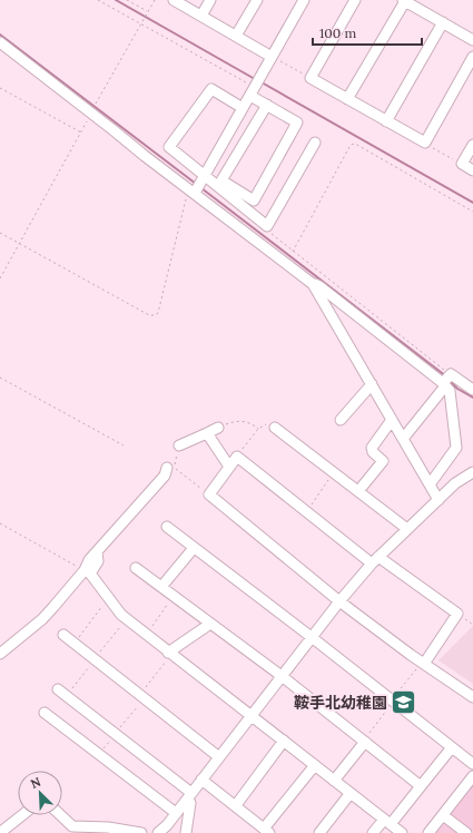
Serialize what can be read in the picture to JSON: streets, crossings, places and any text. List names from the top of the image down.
{
  "places": {
    "school or university": ["鞍手北幼稚園"]
  },
  "scale_bar": "100 m",
  "north": "top left"
}
